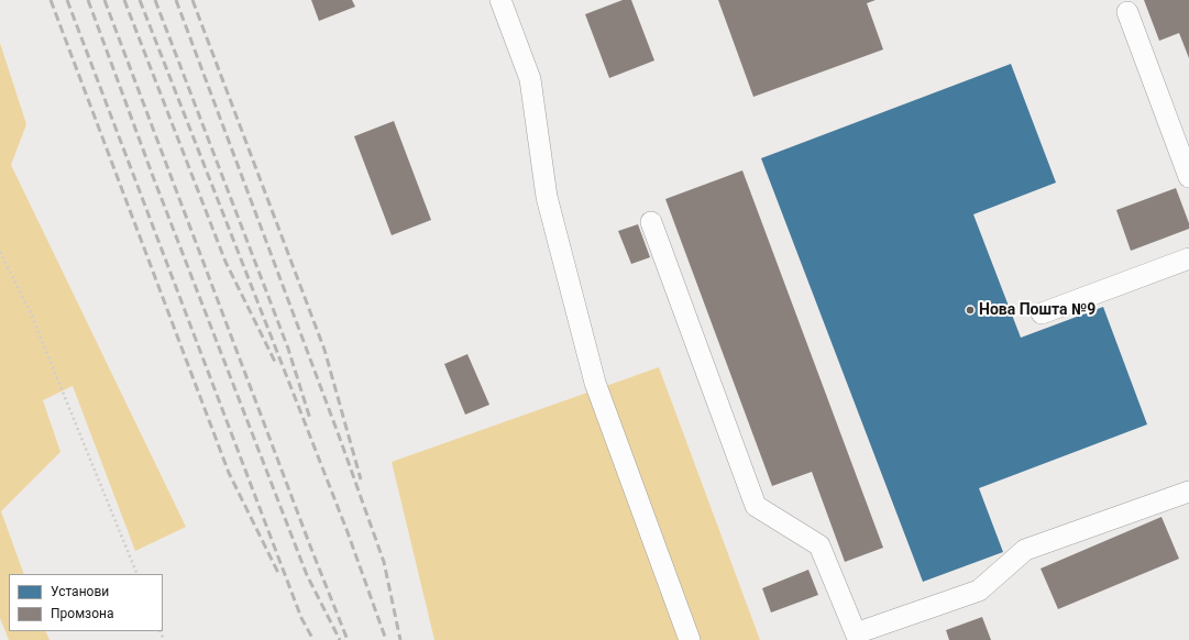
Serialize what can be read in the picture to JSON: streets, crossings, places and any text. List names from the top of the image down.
{
  "places": ["Нова Пошта №9"],
  "legend": ["Установи", "Промзона"]
}
